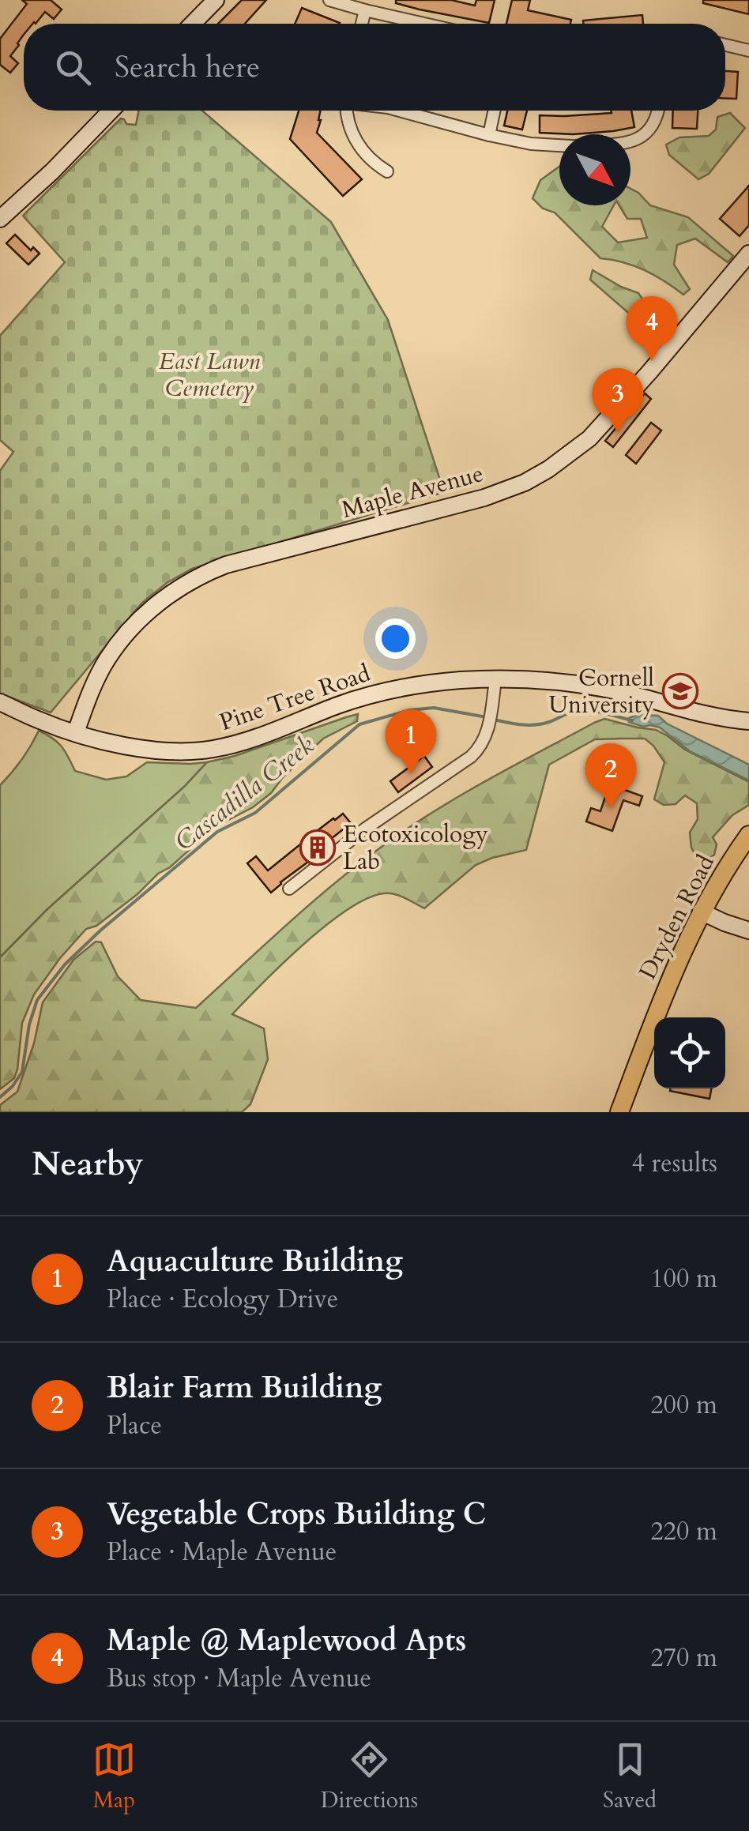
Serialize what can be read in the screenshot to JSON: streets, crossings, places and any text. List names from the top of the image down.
{
  "streets": {
    "main road": ["Dryden Road"],
    "street": ["Maple Avenue", "Pine Tree Road"]
  },
  "crossings": [
    ["Maple Avenue", "Pine Tree Road"]
  ],
  "water": ["Cascadilla Creek"],
  "parks": ["East Lawn Cemetery"],
  "places": {
    "school or university": ["Cornell University"],
    "building": ["Ecotoxicology Lab"]
  },
  "north": "bottom right",
  "page": {
    "search": "Search here",
    "pins": [
      "4",
      "3",
      "1",
      "2"
    ],
    "heading": ["Nearby", "4 results"],
    "list": [
      {
        "mark": "1",
        "name": "Aquaculture Building",
        "note": "Place · Ecology Drive",
        "value": "100 m"
      },
      {
        "mark": "2",
        "name": "Blair Farm Building",
        "note": "Place",
        "value": "200 m"
      },
      {
        "mark": "3",
        "name": "Vegetable Crops Building C",
        "note": "Place · Maple Avenue",
        "value": "220 m"
      },
      {
        "mark": "4",
        "name": "Maple @ Maplewood Apts",
        "note": "Bus stop · Maple Avenue",
        "value": "270 m"
      }
    ],
    "nav": ["Map", "Directions", "Saved"]
  }
}
